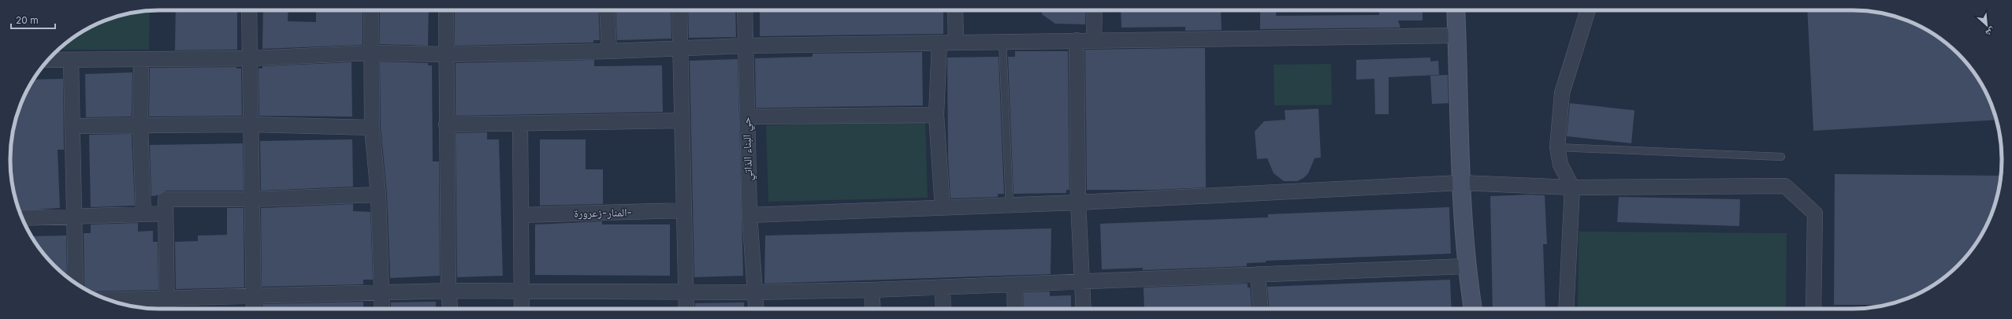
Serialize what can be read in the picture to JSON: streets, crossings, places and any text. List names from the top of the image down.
{
  "streets": {
    "street": ["حي البناء الذاتي", "المنار-زعرورة-"]
  },
  "scale_bar": "20 m",
  "north": "bottom right"
}
